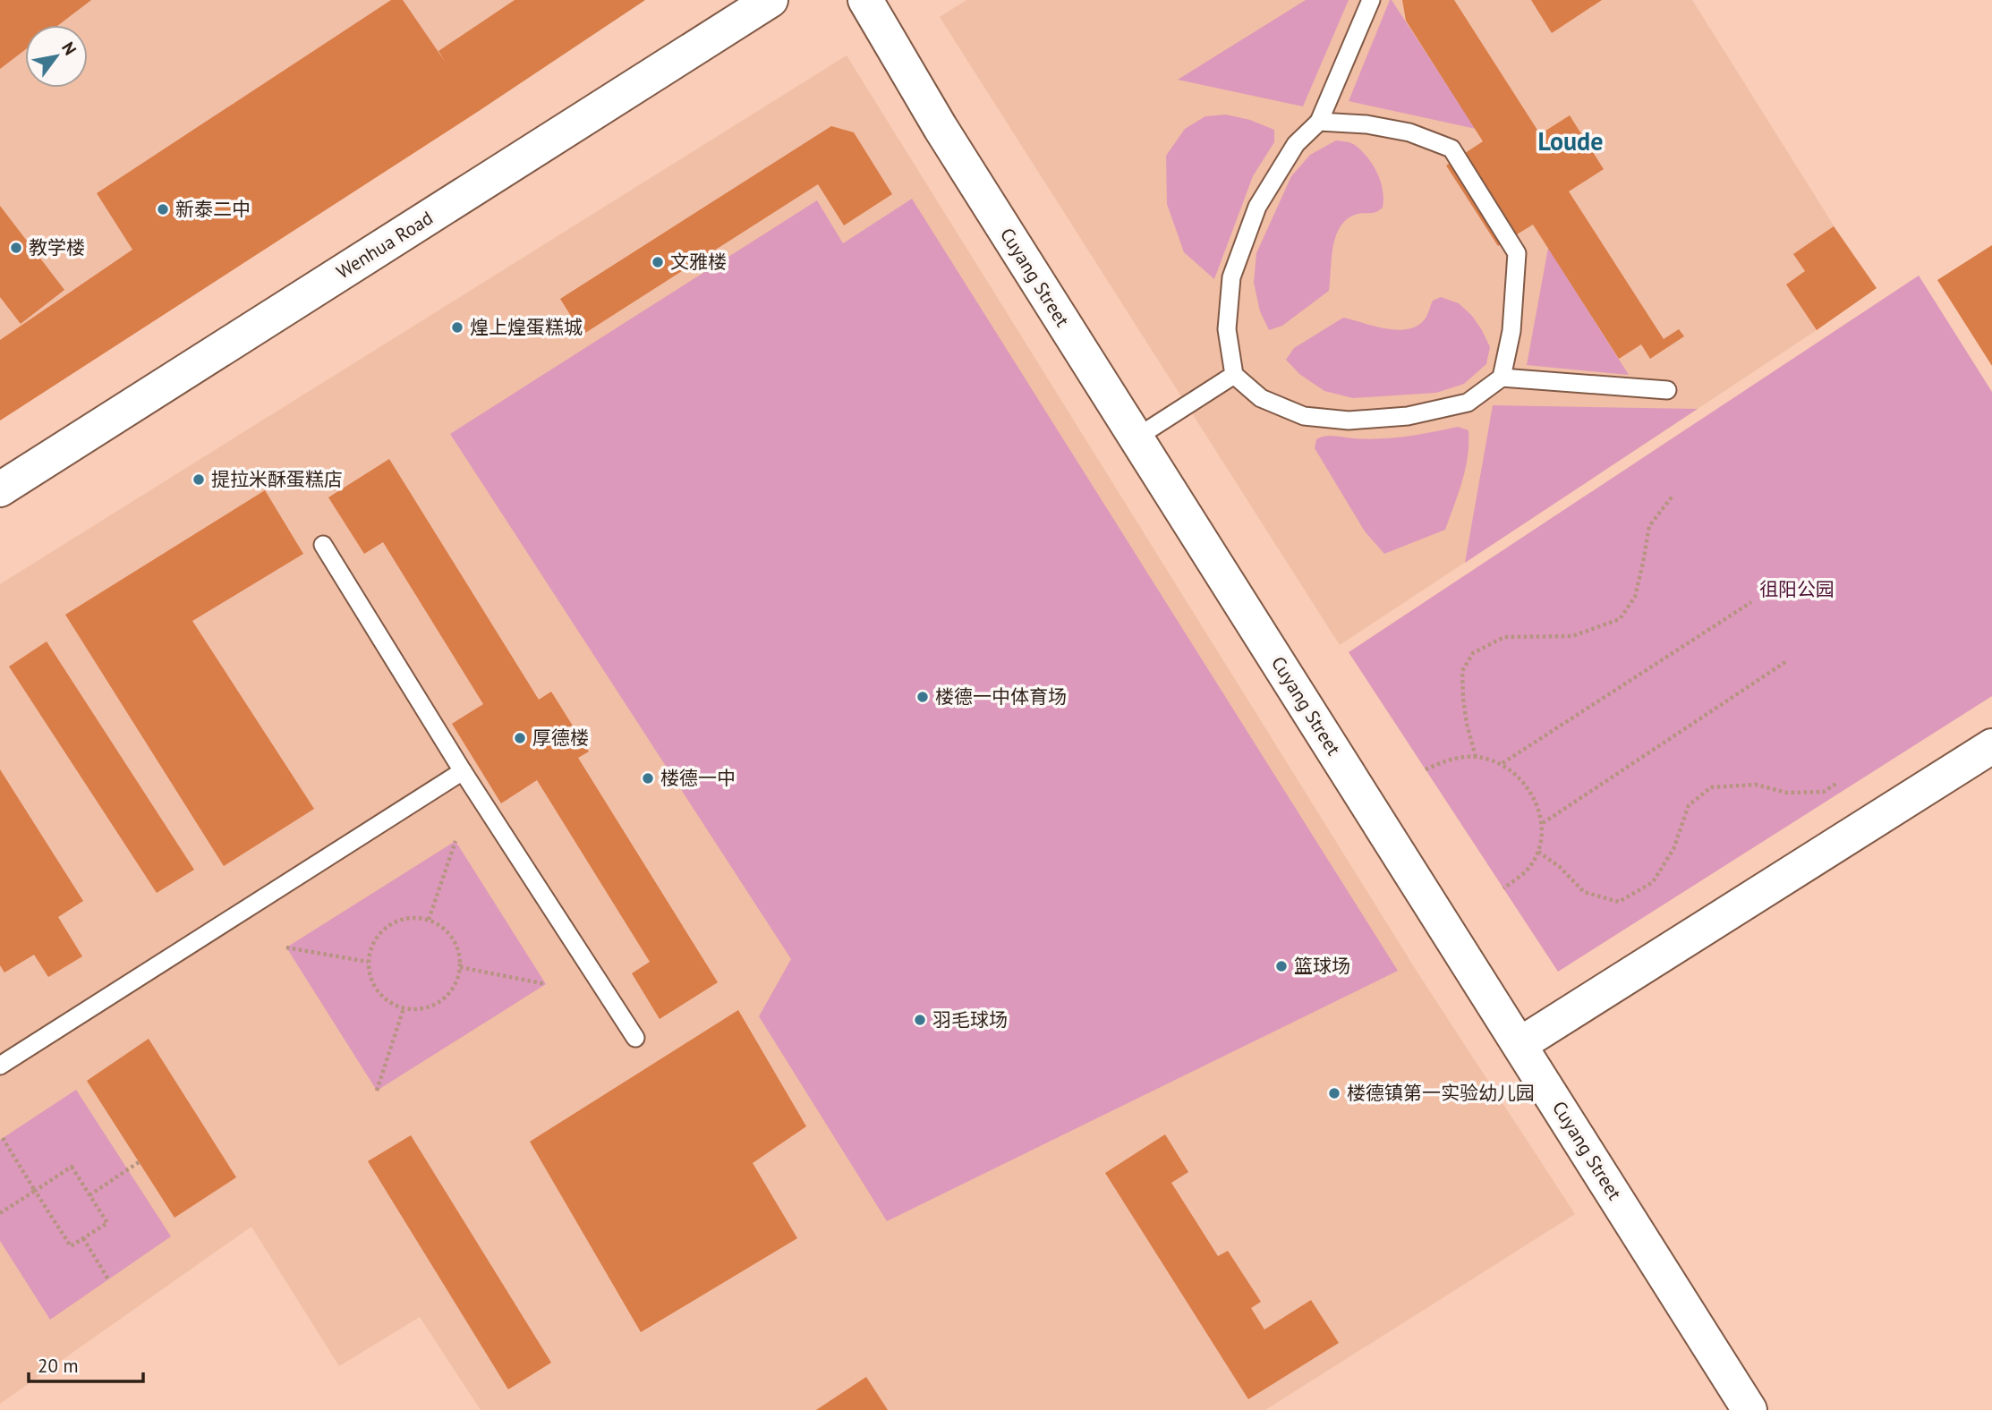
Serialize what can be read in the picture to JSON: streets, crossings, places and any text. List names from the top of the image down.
{
  "streets": {
    "street": ["Wenhua Road", "Cuyang Street"]
  },
  "districts": ["Loude"],
  "parks": ["徂阳公园"],
  "places": [
    "新泰二中",
    "教学楼",
    "文雅楼",
    "煌上煌蛋糕城",
    "提拉米酥蛋糕店",
    "楼德一中体育场",
    "厚德楼",
    "楼德一中",
    "篮球场",
    "羽毛球场",
    "楼德镇第一实验幼儿园"
  ],
  "scale_bar": "20 m",
  "north": "top right"
}
